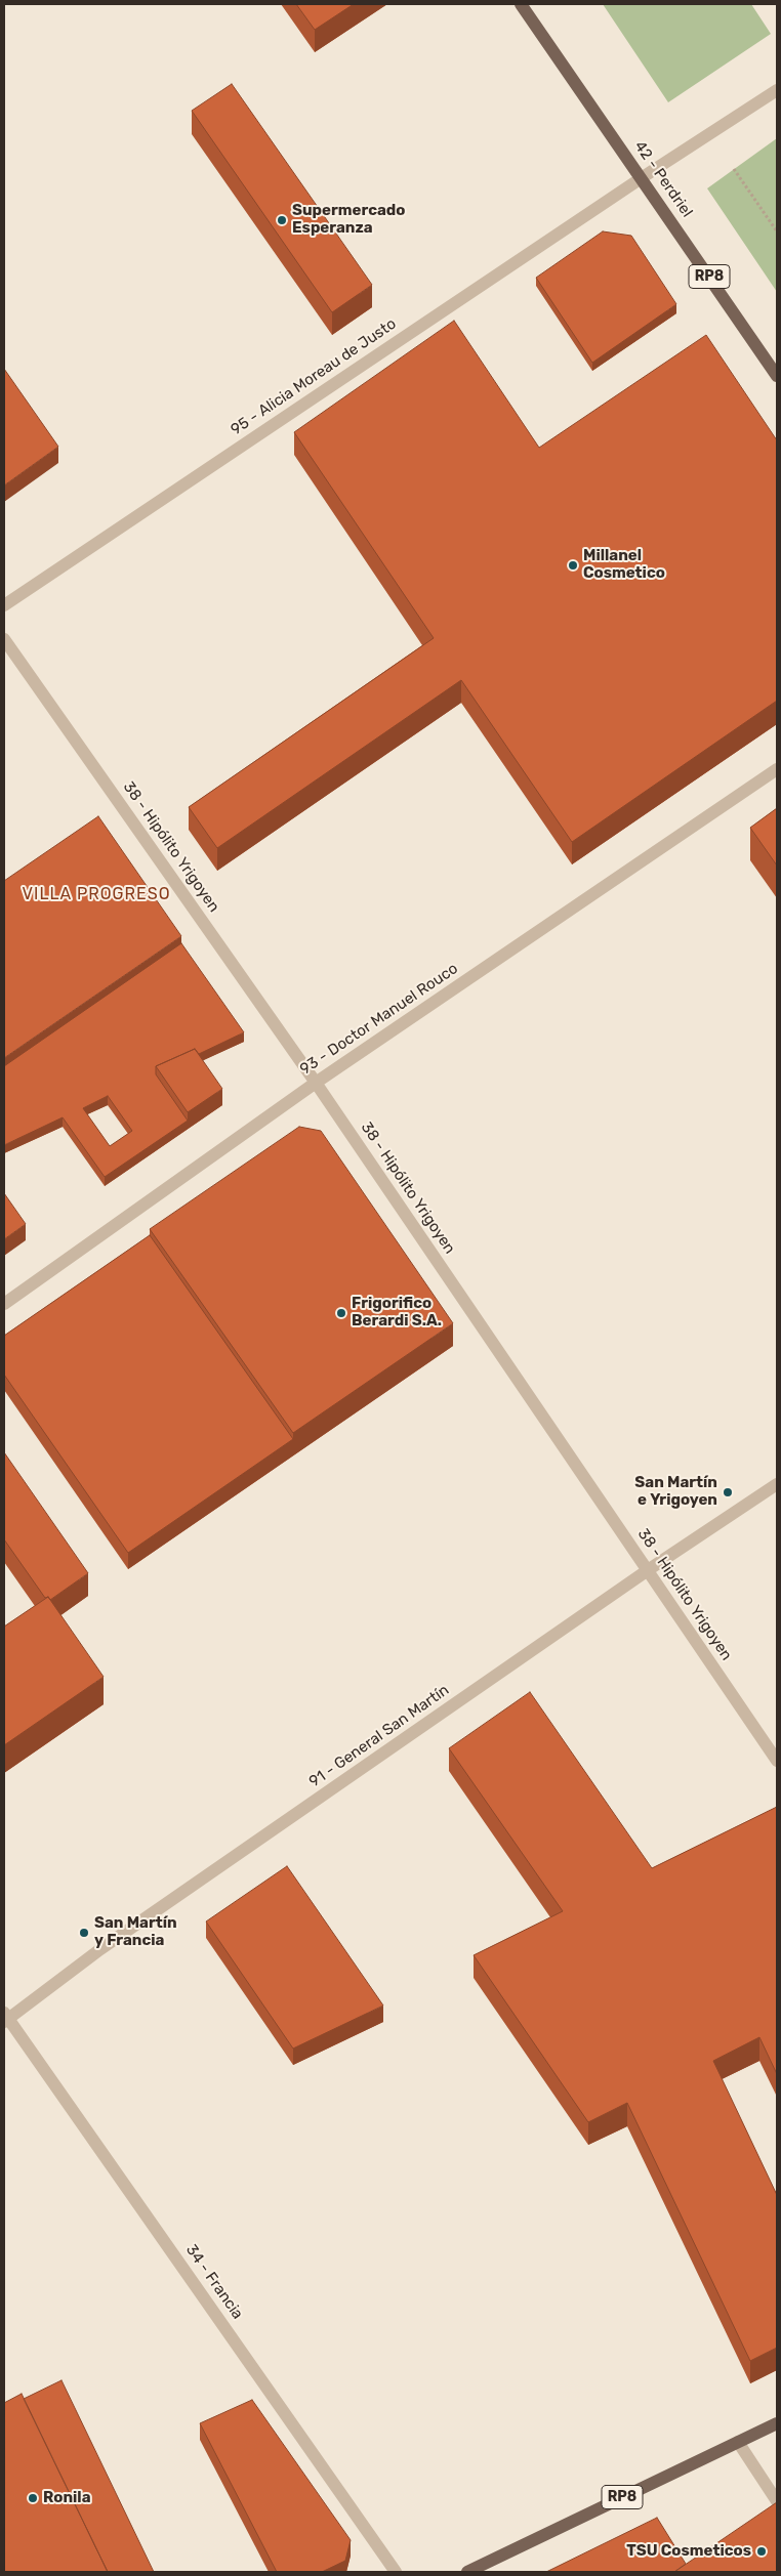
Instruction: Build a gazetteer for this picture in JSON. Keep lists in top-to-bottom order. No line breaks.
{"streets":{"main road":["42 - Perdriel","RP8"],"street":["95 - Alicia Moreau de Justo","38 - Hipólito Yrigoyen","93 - Doctor Manuel Rouco","91 - General San Martín","34 - Francia"]},"crossings":[["42 - Perdriel","95 - Alicia Moreau de Justo"],["38 - Hipólito Yrigoyen","93 - Doctor Manuel Rouco"],["38 - Hipólito Yrigoyen","91 - General San Martín"],["91 - General San Martín","34 - Francia"]],"districts":["VILLA PROGRESO"],"places":["Supermercado Esperanza","Millanel Cosmetico","Frigorifico Berardi S.A.","San Martín e Yrigoyen","San Martín y Francia","Ronila","TSU Cosmeticos"]}
